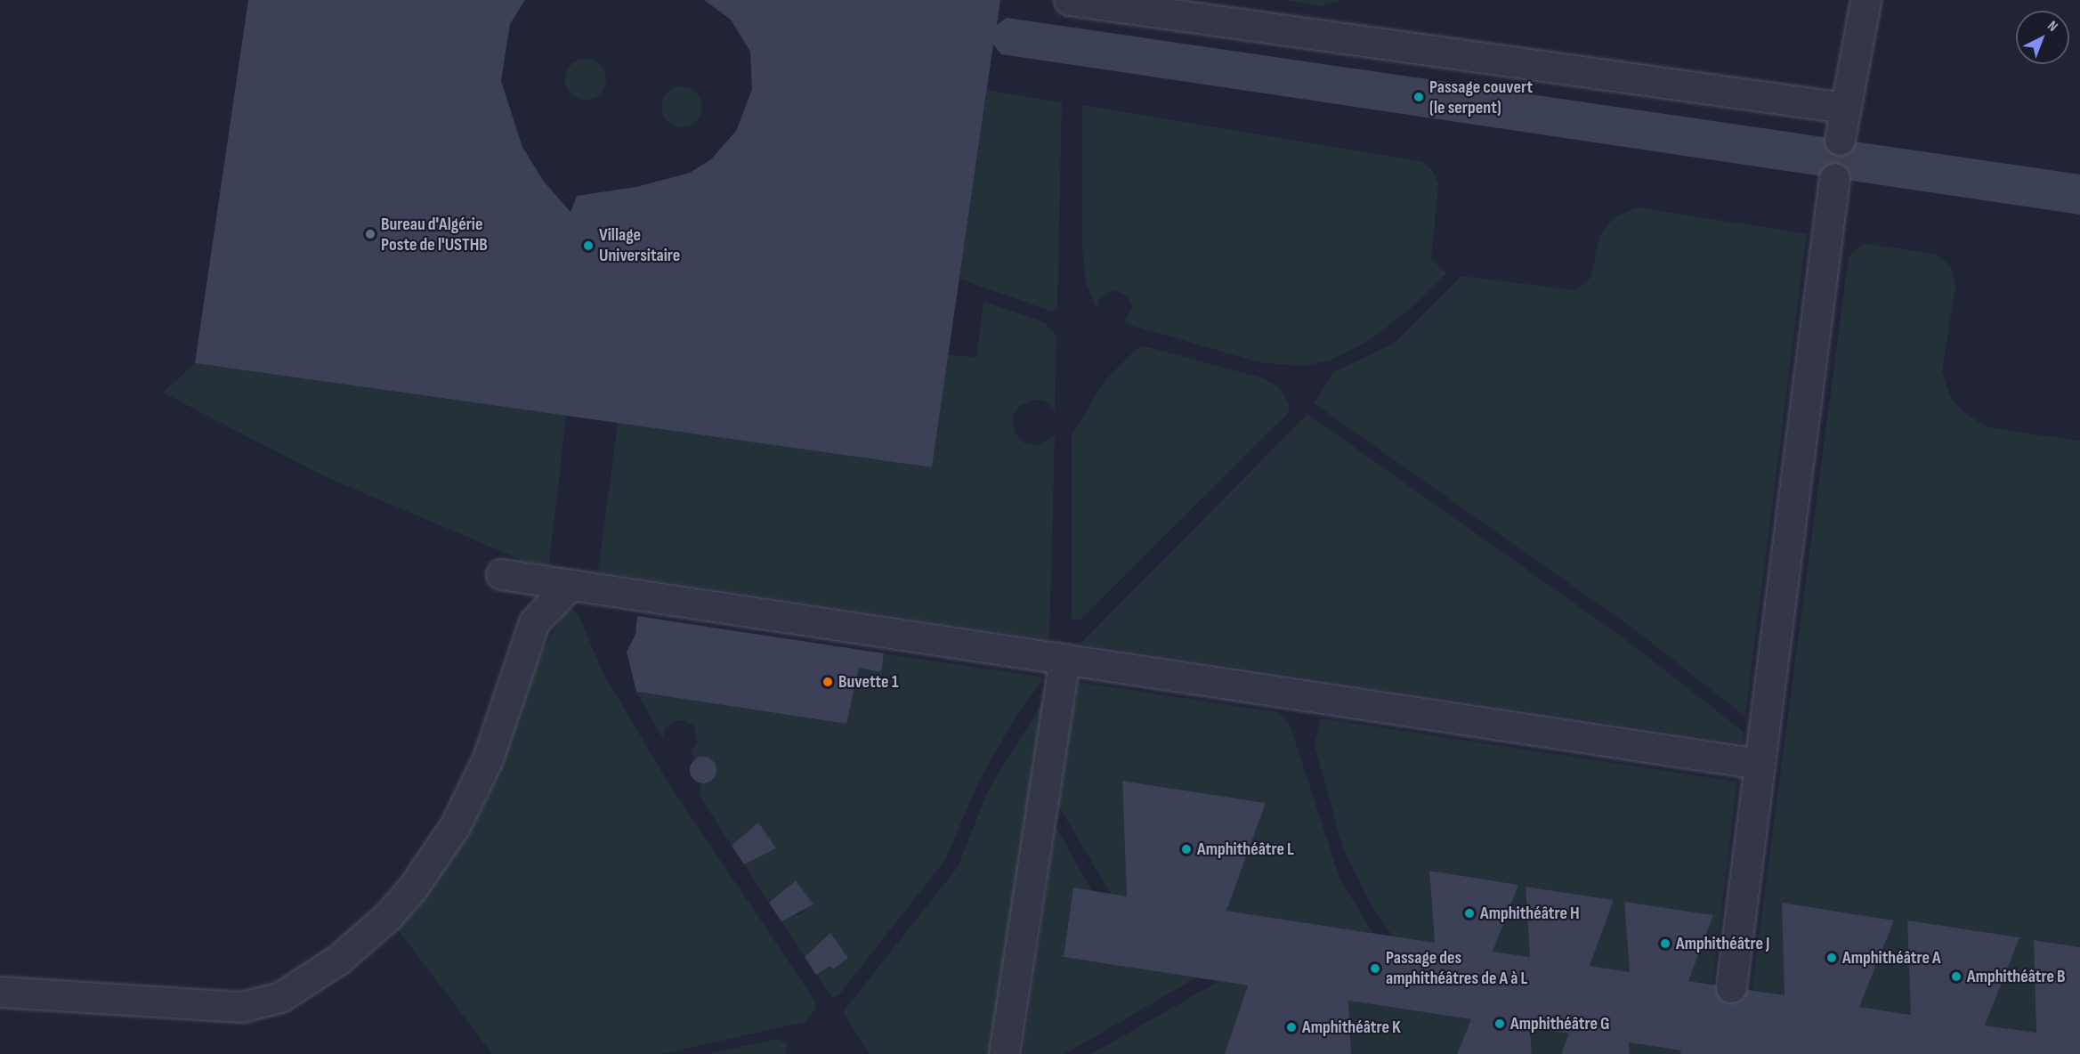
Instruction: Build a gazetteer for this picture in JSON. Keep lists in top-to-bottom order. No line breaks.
{"places":["Passage couvert (le serpent)","Bureau d'Algérie Poste de l'USTHB","Village Universitaire","Buvette 1","Amphithéâtre L","Amphithéâtre H","Amphithéâtre J","Amphithéâtre A","Passage des amphithéâtres de A à L","Amphithéâtre B","Amphithéâtre G","Amphithéâtre K"],"north":"top right"}
